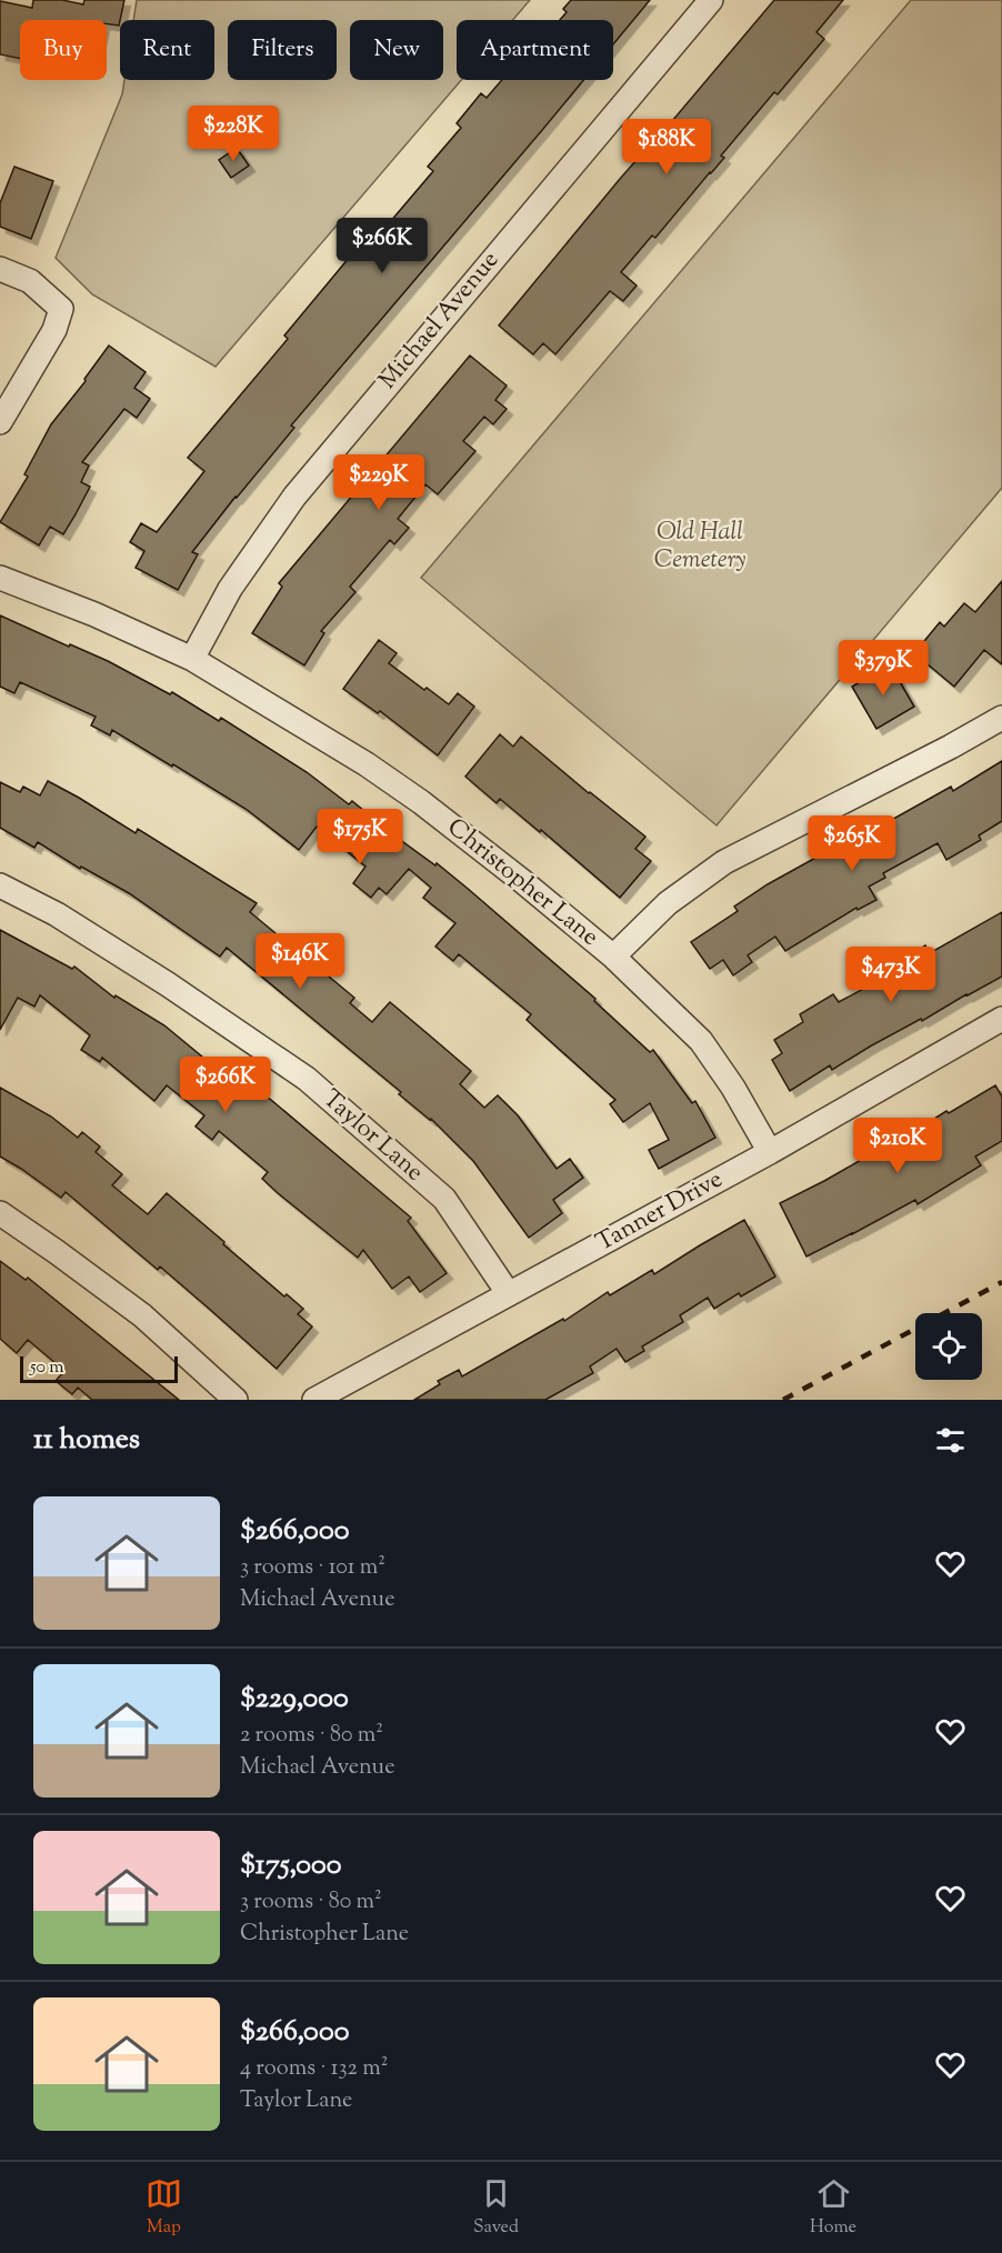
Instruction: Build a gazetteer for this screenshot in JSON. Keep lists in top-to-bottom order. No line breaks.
{"streets":{"street":["Michael Avenue","Christopher Lane","Taylor Lane","Tanner Drive"]},"crossings":[["Michael Avenue","Christopher Lane"],["Christopher Lane","Tanner Drive"],["Taylor Lane","Tanner Drive"]],"parks":["Old Hall Cemetery"],"scale_bar":"50 m","page":{"chip":["Buy","Rent","Filters","New","Apartment"],"price":["$228K","$188K","$266K","$229K","$379K","$175K","$265K","$146K","$473K","$266K","$210K"],"scale":"50 m","heading":"11 homes","list":[{"name":"$266,000","note":"3 rooms · 101 m² · Michael Avenue"},{"name":"$229,000","note":"2 rooms · 80 m² · Michael Avenue"},{"name":"$175,000","note":"3 rooms · 80 m² · Christopher Lane"},{"name":"$266,000","note":"4 rooms · 132 m² · Taylor Lane"}],"tabs":["Map","Saved","Home"]}}
